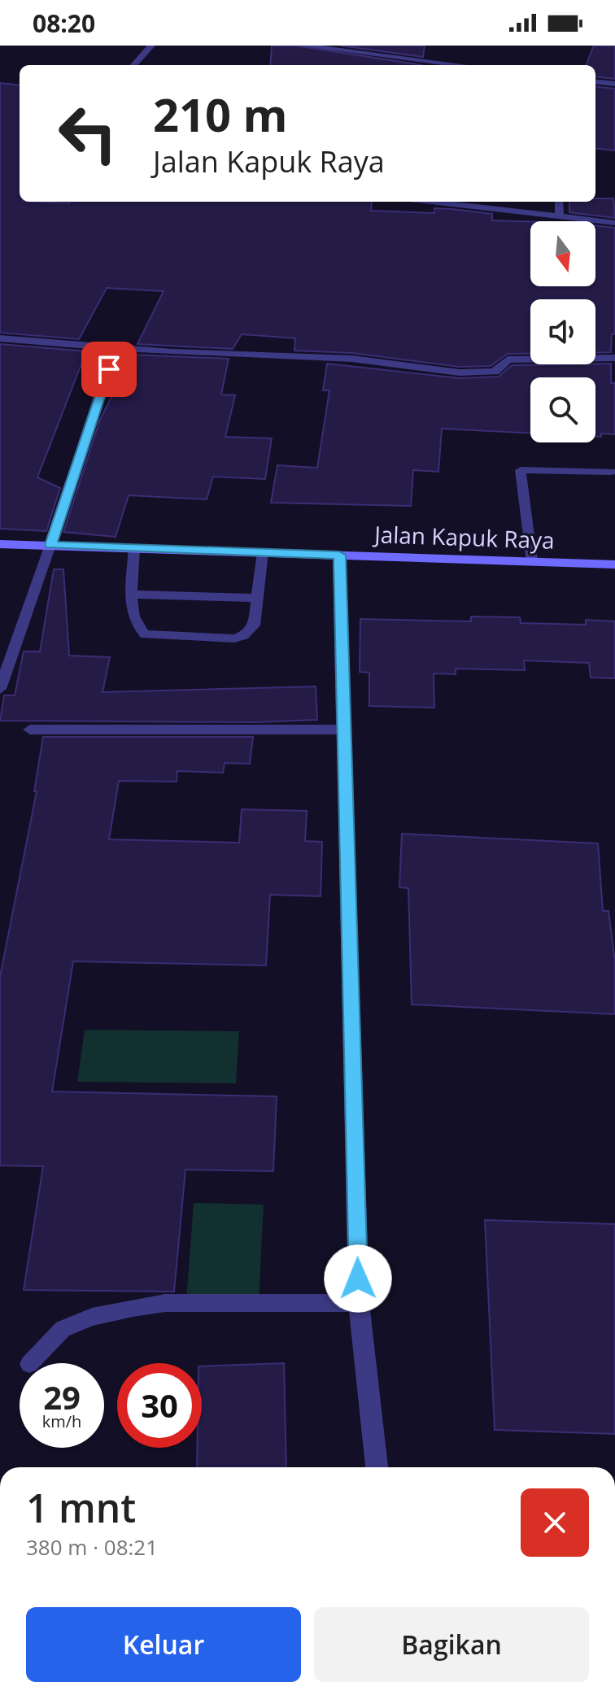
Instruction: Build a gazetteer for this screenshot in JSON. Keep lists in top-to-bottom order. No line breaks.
{"streets":{"main road":["Jalan Kapuk Raya"]},"north":"bottom","page":{"status":"08:20","turn":["210 m","Jalan Kapuk Raya"],"speed":"29 km/h","limit":"30","heading":["1 mnt","380 m · 08:21"],"buttons":["Keluar","Bagikan"]}}
